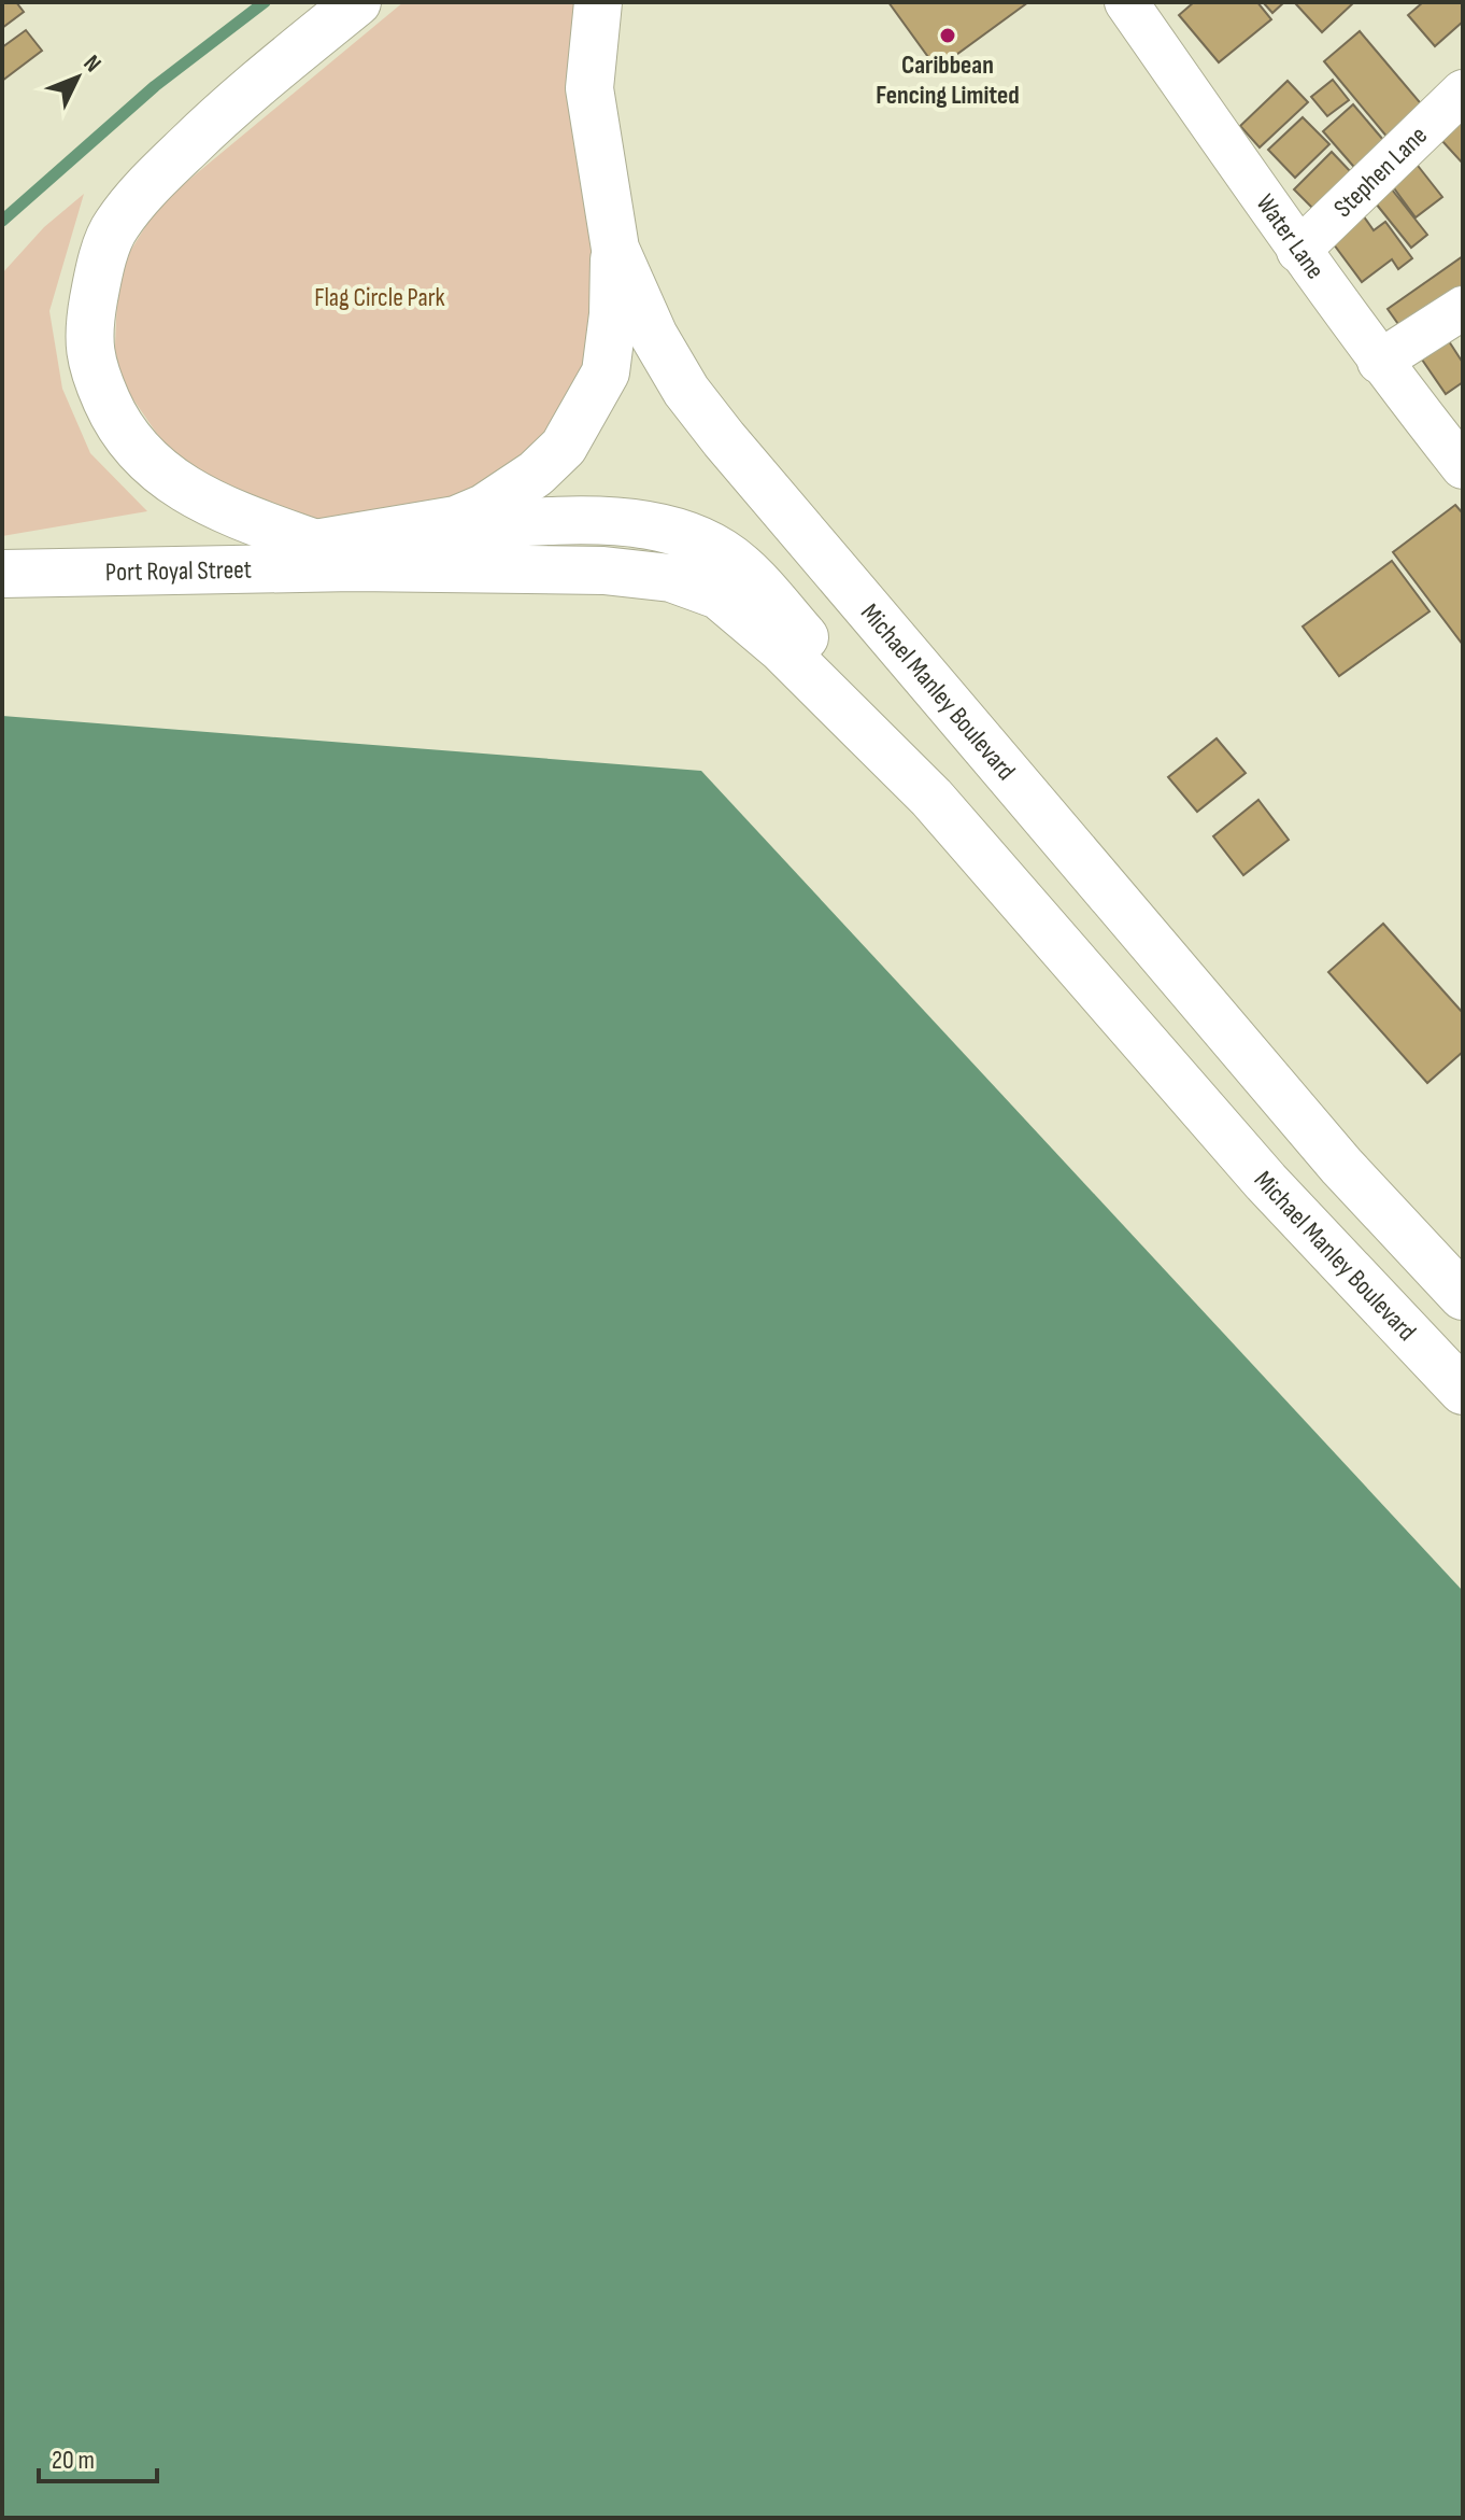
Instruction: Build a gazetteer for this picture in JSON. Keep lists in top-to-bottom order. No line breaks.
{"streets":{"highway":["Port Royal Street","Michael Manley Boulevard"],"street":["Stephen Lane","Water Lane"]},"crossings":[["Stephen Lane","Water Lane"],["Port Royal Street","Michael Manley Boulevard"]],"parks":["Flag Circle Park"],"places":["Caribbean Fencing Limited"],"scale_bar":"20 m","north":"top right"}
